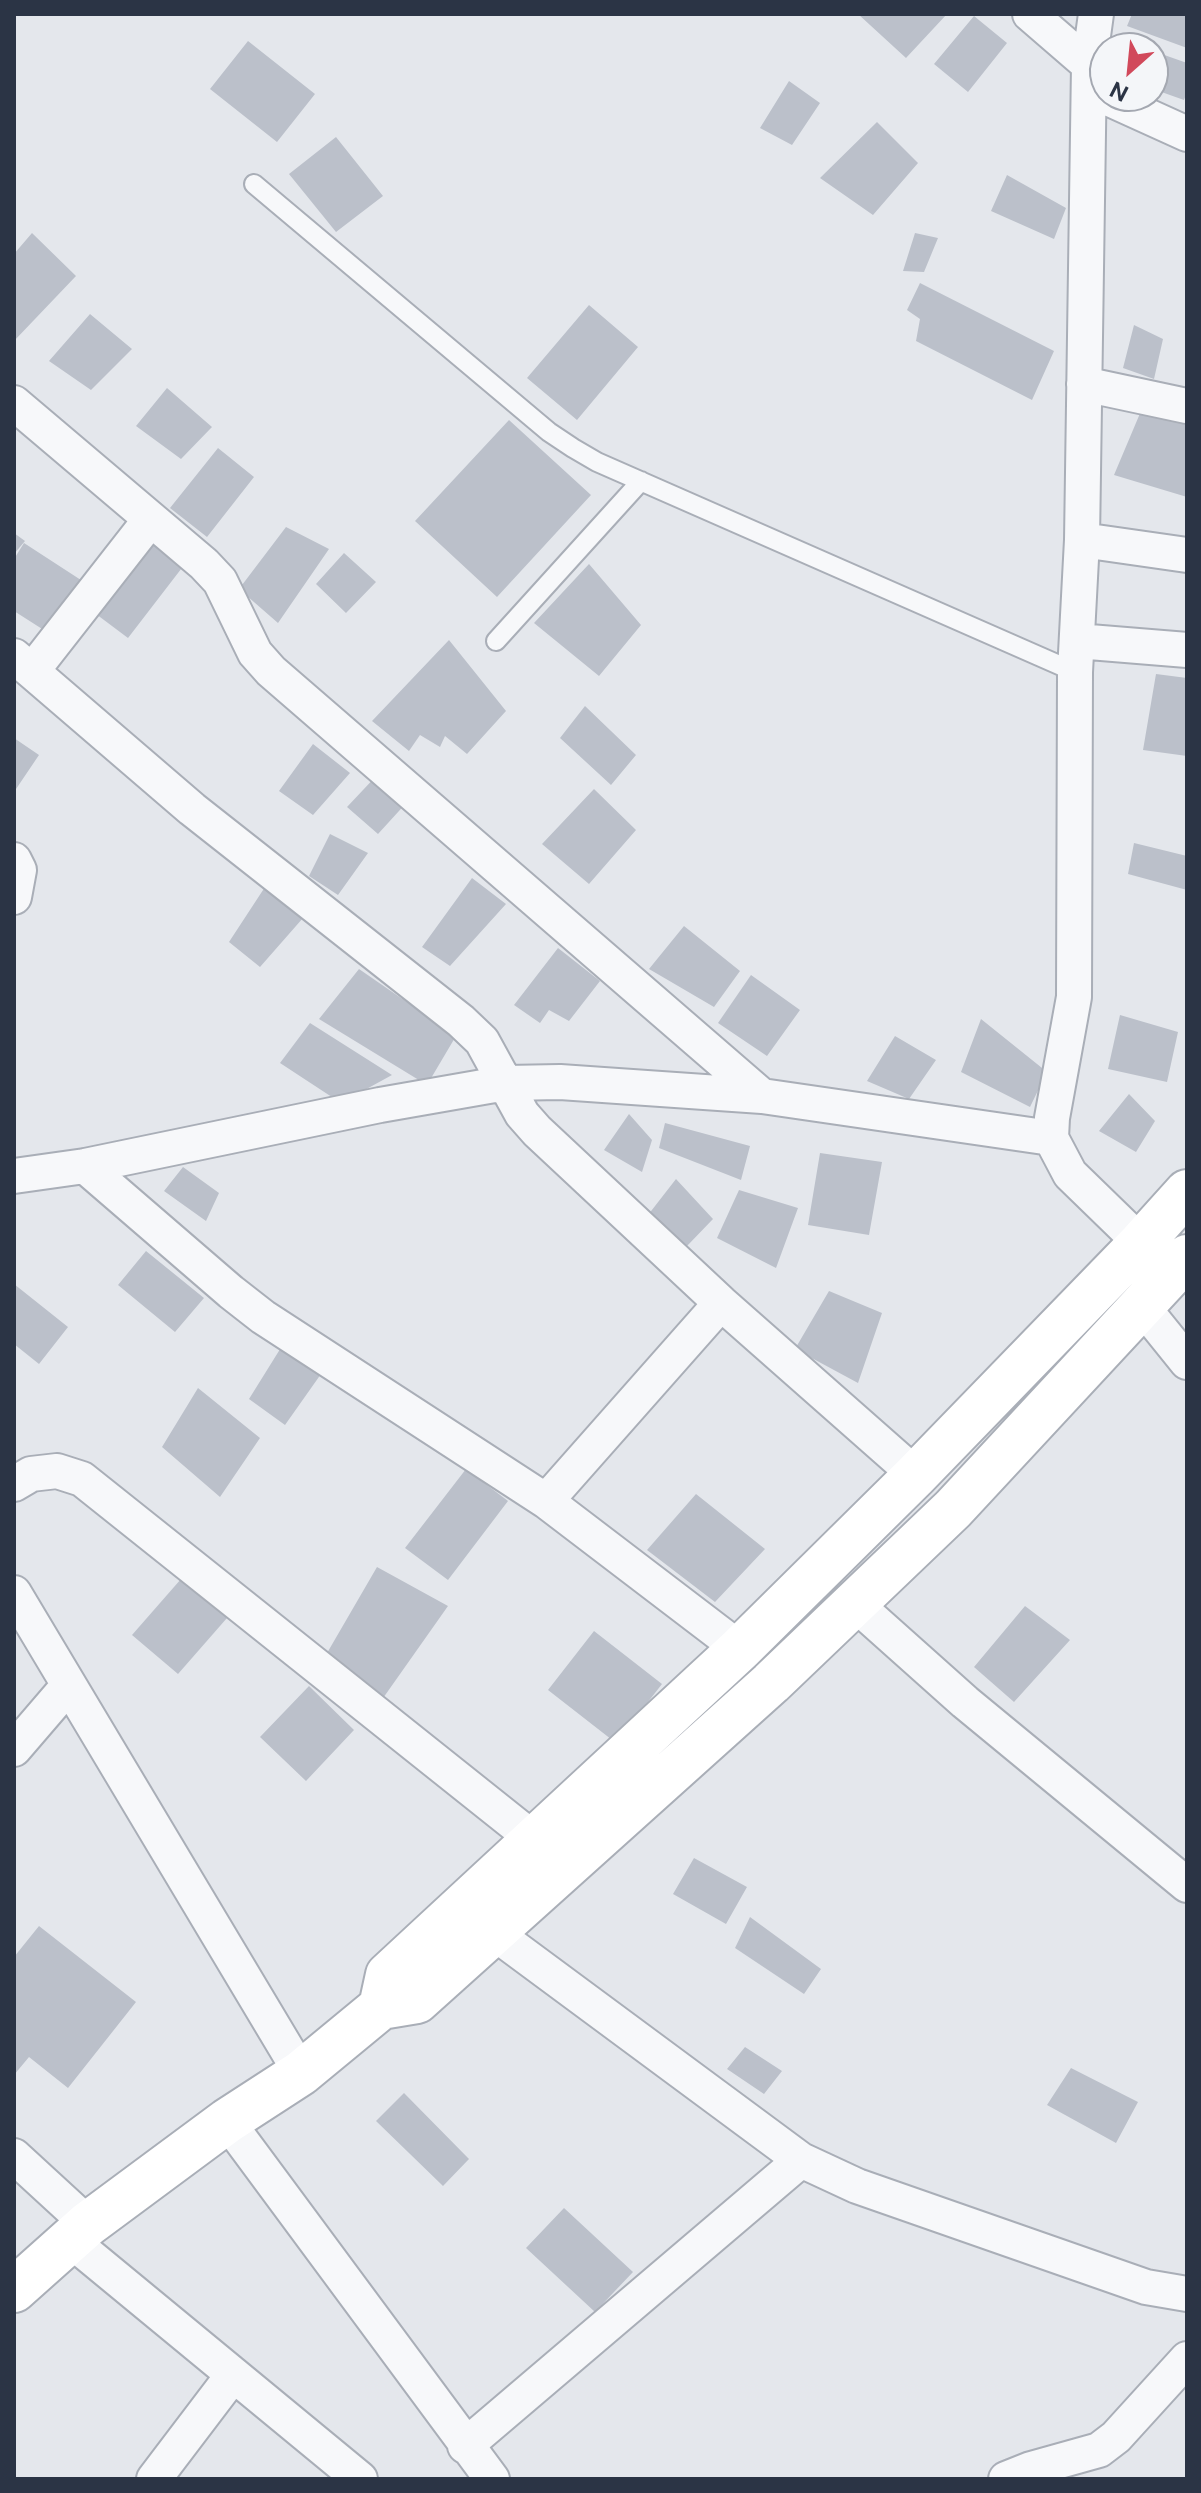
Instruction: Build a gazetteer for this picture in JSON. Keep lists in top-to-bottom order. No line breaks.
{"north":"bottom left"}
